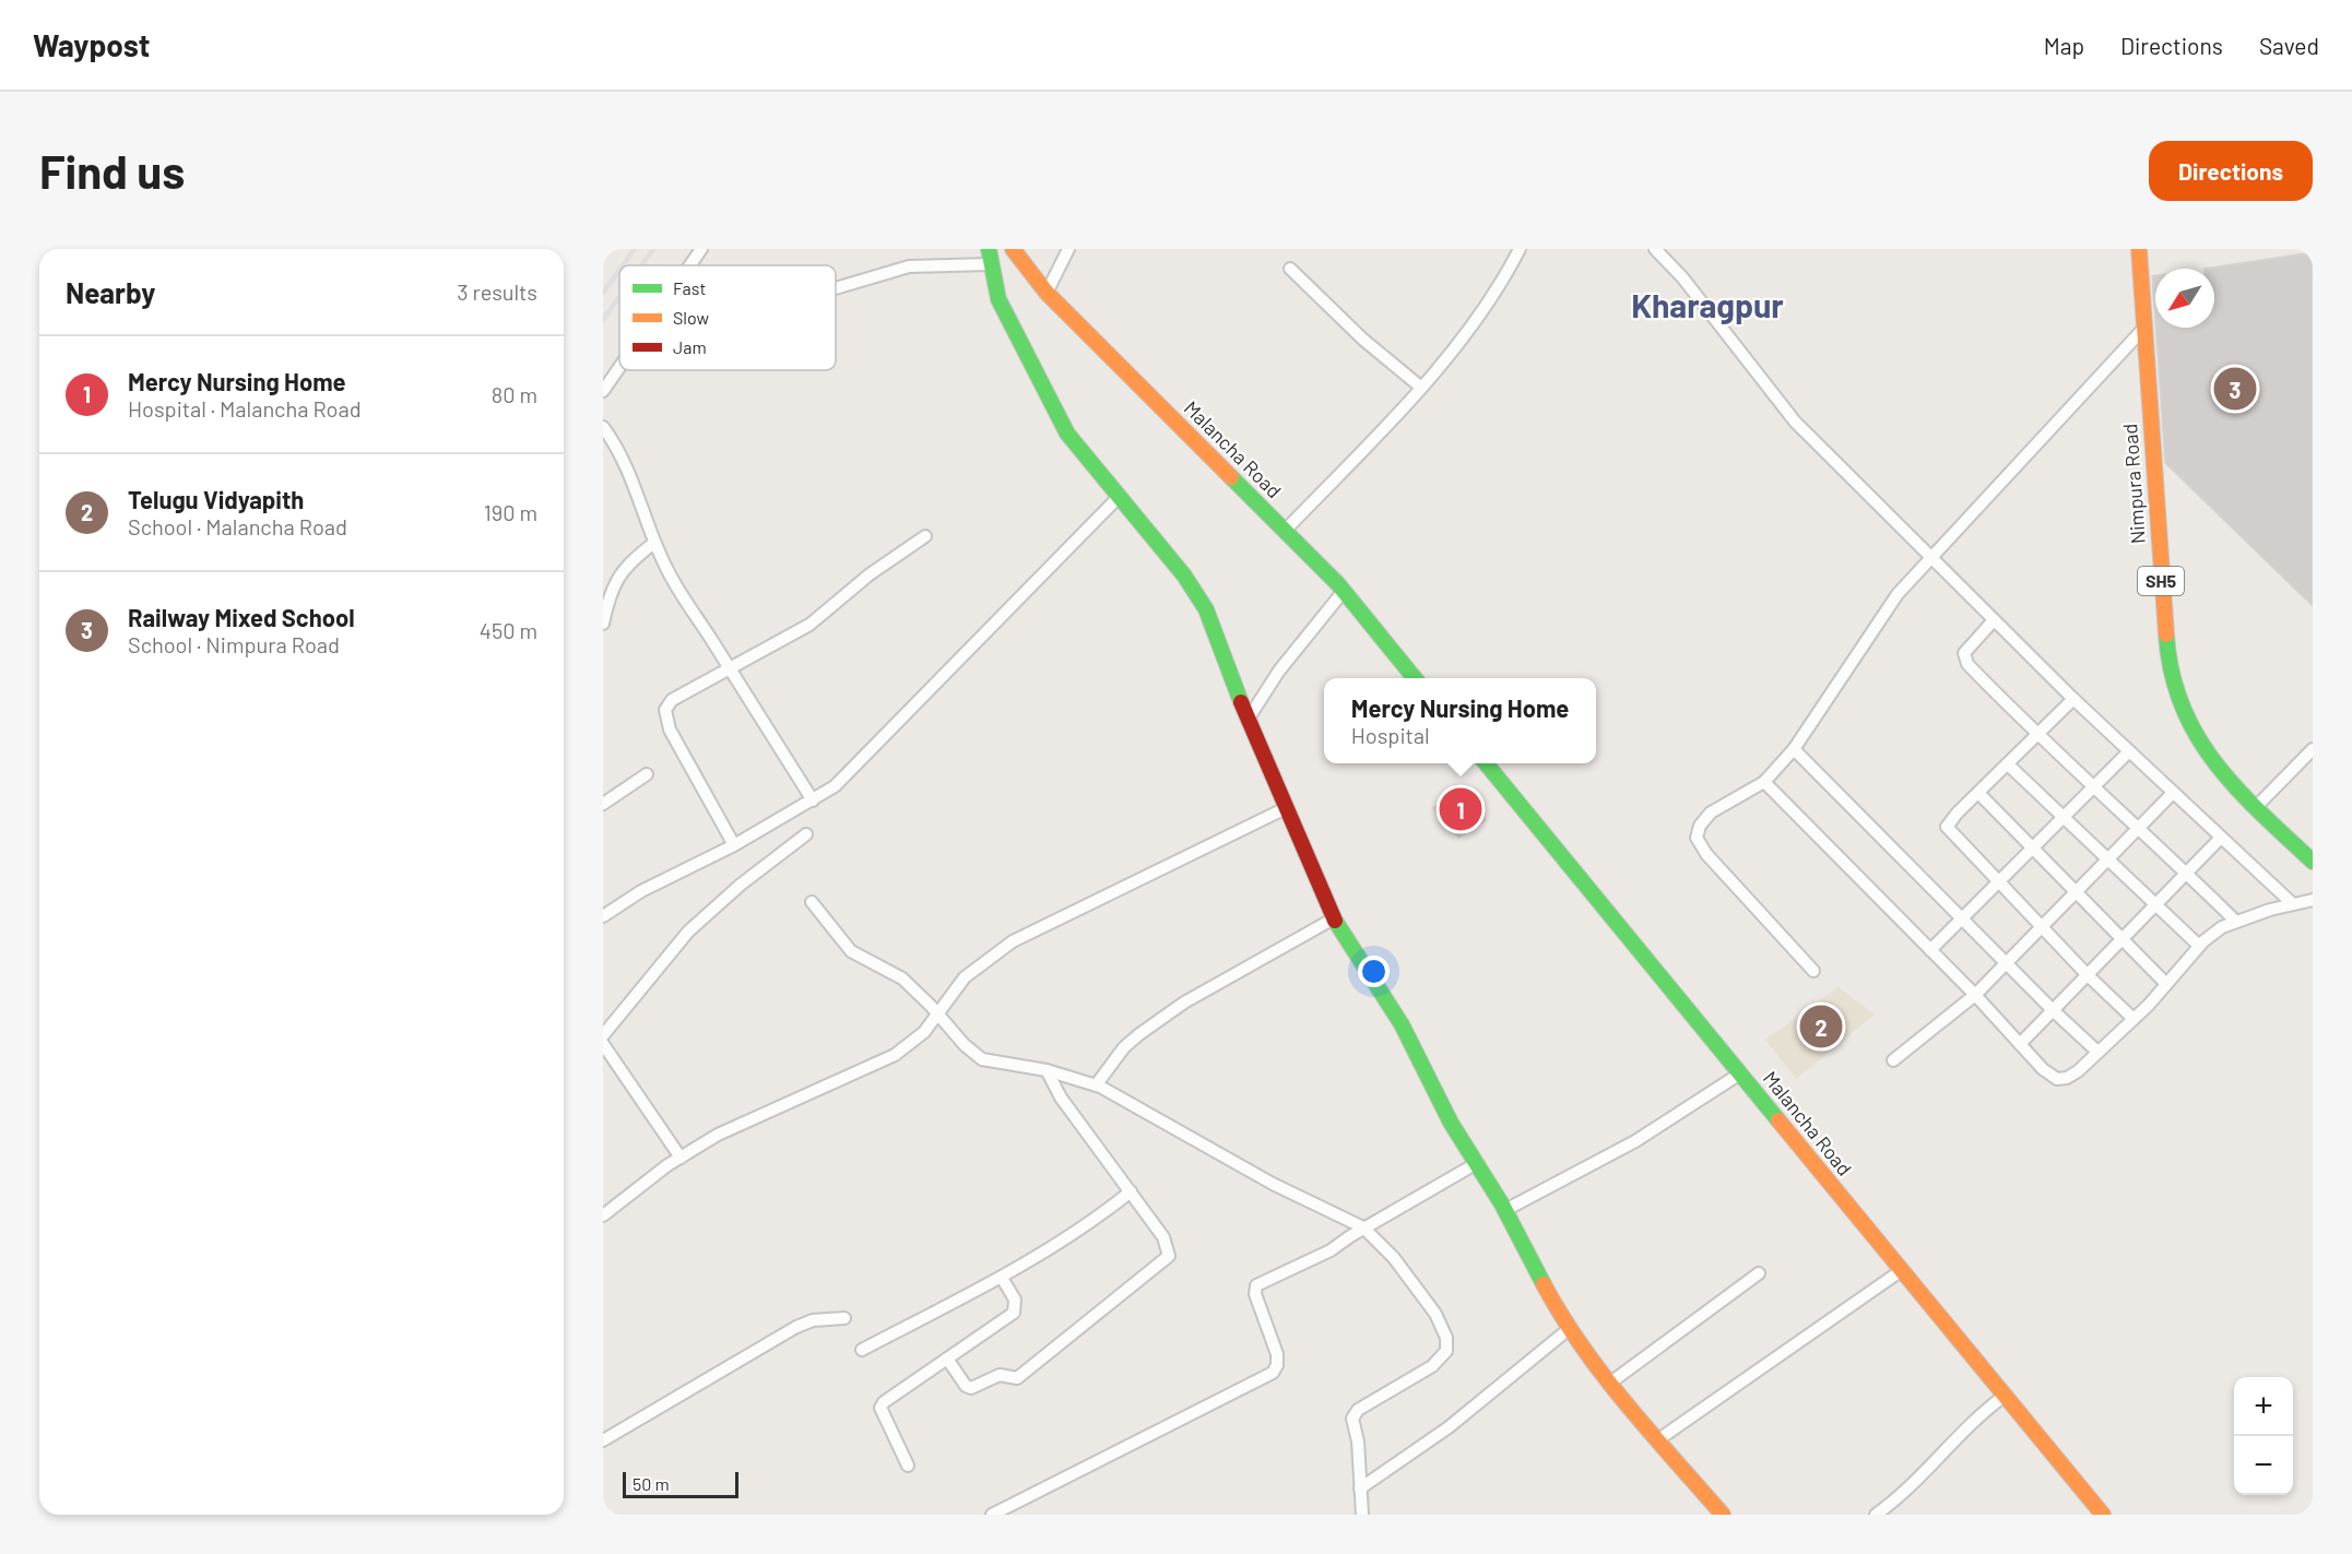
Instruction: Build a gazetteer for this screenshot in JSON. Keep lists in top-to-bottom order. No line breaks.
{"streets":{"street":["Malancha Road","Nimpura Road","SH5"]},"districts":["Kharagpur"],"legend":["Fast","Slow","Jam"],"scale_bar":"50 m","north":"bottom left","page":{"header":"Waypost","nav":["Map","Directions","Saved"],"buttons":"Directions","title":"Find us","heading":["Nearby","3 results"],"list":[{"mark":"1","name":"Mercy Nursing Home","note":"Hospital · Malancha Road","value":"80 m"},{"mark":"2","name":"Telugu Vidyapith","note":"School · Malancha Road","value":"190 m"},{"mark":"3","name":"Railway Mixed School","note":"School · Nimpura Road","value":"450 m"}],"pins":["3","1","2"],"popup":["Mercy Nursing Home","Hospital"],"map_buttons":["+","−"],"scale":"50 m"}}
